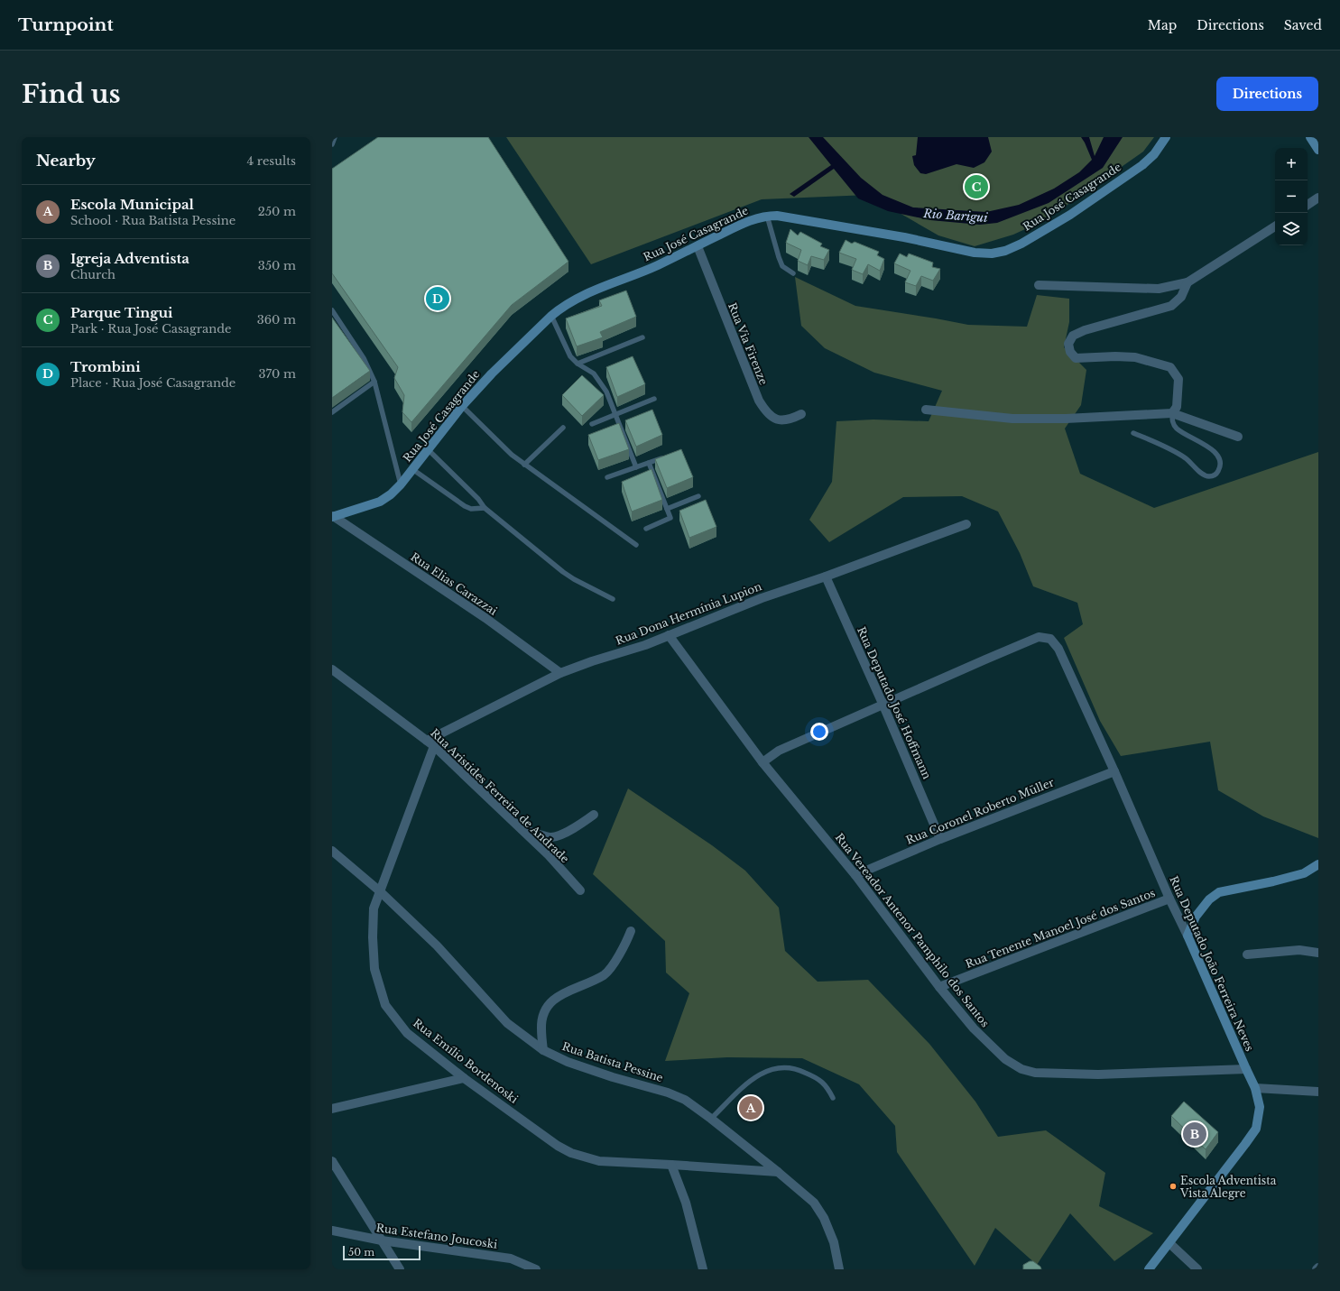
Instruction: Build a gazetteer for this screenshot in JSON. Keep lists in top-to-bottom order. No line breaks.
{"streets":{"street":["Rua José Casagrande","Rua Via Firenze","Rua Elias Carazzai","Rua Dona Hermínia Lupion","Rua Deputado José Hoffmann","Rua Aristides Ferreira de Andrade","Rua Coronel Roberto Müller","Rua Tenente Manoel José dos Santos","Rua Vereador Antenor Pamphilo dos Santos","Rua Deputado João Ferreira Neves","Rua Emílio Bordenoski","Rua Batista Pessine","Rua Estefano Joucoski"]},"crossings":[["Rua José Casagrande","Rua Via Firenze"],["Rua José Casagrande","Rua Elias Carazzai"],["Rua Elias Carazzai","Rua Dona Hermínia Lupion"],["Rua Dona Hermínia Lupion","Rua Deputado José Hoffmann"],["Rua Dona Hermínia Lupion","Rua Aristides Ferreira de Andrade"],["Rua Dona Hermínia Lupion","Rua Vereador Antenor Pamphilo dos Santos"],["Rua Deputado José Hoffmann","Rua Coronel Roberto Müller"],["Rua Deputado José Hoffmann","Rua Deputado João Ferreira Neves"],["Rua Aristides Ferreira de Andrade","Rua Emílio Bordenoski"],["Rua Coronel Roberto Müller","Rua Vereador Antenor Pamphilo dos Santos"],["Rua Coronel Roberto Müller","Rua Deputado João Ferreira Neves"],["Rua Tenente Manoel José dos Santos","Rua Vereador Antenor Pamphilo dos Santos"],["Rua Tenente Manoel José dos Santos","Rua Deputado João Ferreira Neves"],["Rua Vereador Antenor Pamphilo dos Santos","Rua Deputado João Ferreira Neves"],["Rua Emílio Bordenoski","Rua Batista Pessine"]],"water":["Rio Barigui"],"places":["Escola Adventista Vista Alegre"],"scale_bar":"50 m","page":{"header":"Turnpoint","nav":["Map","Directions","Saved"],"buttons":"Directions","title":"Find us","heading":["Nearby","4 results"],"map_buttons":["+","−"],"pins":["C","D","A","B"],"list":[{"mark":"A","name":"Escola Municipal","note":"School · Rua Batista Pessine","value":"250 m"},{"mark":"B","name":"Igreja Adventista","note":"Church","value":"350 m"},{"mark":"C","name":"Parque Tingui","note":"Park · Rua José Casagrande","value":"360 m"},{"mark":"D","name":"Trombini","note":"Place · Rua José Casagrande","value":"370 m"}],"scale":"50 m"}}
